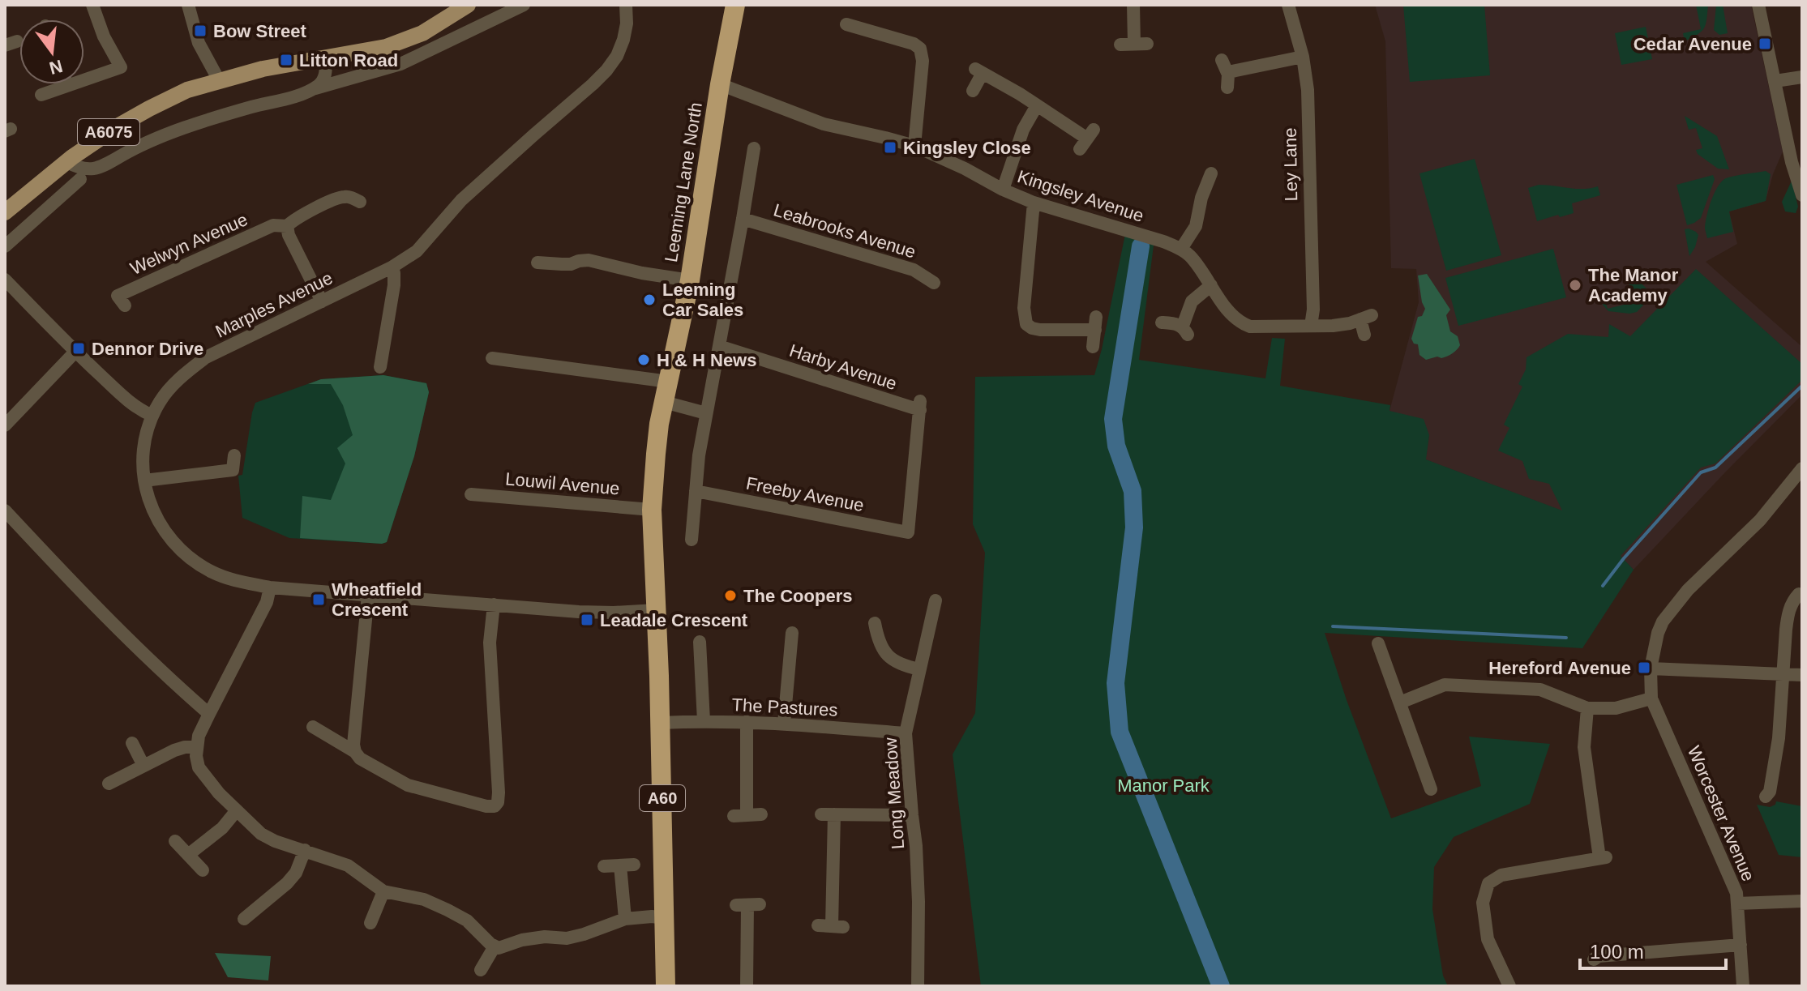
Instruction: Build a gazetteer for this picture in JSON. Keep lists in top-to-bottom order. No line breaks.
{"streets":{"highway":["Leeming Lane North","A60"],"main road":["A6075"],"street":["Ley Lane","Kingsley Avenue","Leabrooks Avenue","Welwyn Avenue","Marples Avenue","Harby Avenue","Louwil Avenue","Freeby Avenue","The Pastures","Long Meadow","Worcester Avenue"]},"crossings":[["Ley Lane","Kingsley Avenue"],["Leeming Lane North","Kingsley Avenue"],["Leeming Lane North","Marples Avenue"],["Leeming Lane North","Louwil Avenue"],["Leeming Lane North","The Pastures"],["Harby Avenue","Freeby Avenue"],["The Pastures","Long Meadow"]],"parks":["Manor Park"],"places":{"transit":["Bow Street","Cedar Avenue","Litton Road","Kingsley Close","Dennor Drive","Wheatfield Crescent","Leadale Crescent","Hereford Avenue"],"other":["The Manor Academy","Leeming Car Sales","H & H News","The Coopers"]},"scale_bar":"100 m","north":"bottom"}
